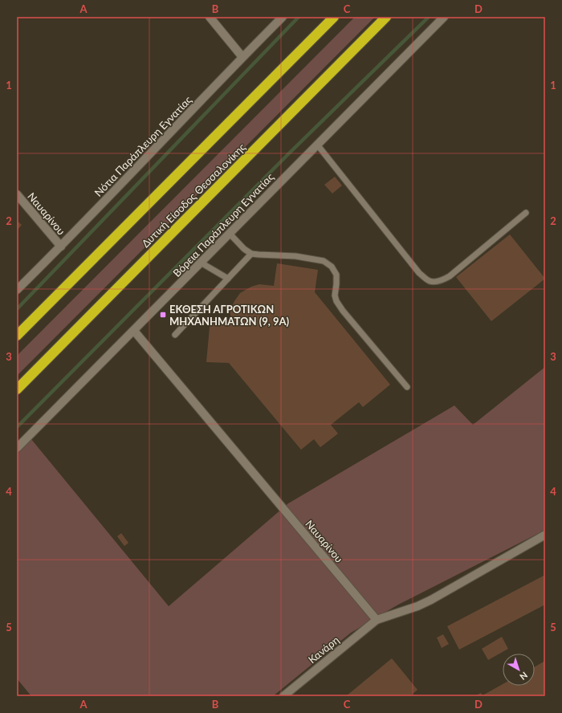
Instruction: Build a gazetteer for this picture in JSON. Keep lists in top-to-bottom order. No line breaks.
{"streets":{"highway":["Δυτική Είσοδος Θεσσαλονίκης"],"street":["Νότια Παράπλευρη Εγνατίας","Ναυαρίνου","Βόρεια Παράπλευρη Εγνατίας","Κανάρη"]},"crossings":[["Νότια Παράπλευρη Εγνατίας","Ναυαρίνου"],["Ναυαρίνου","Βόρεια Παράπλευρη Εγνατίας"],["Ναυαρίνου","Κανάρη"]],"places":{"transit":["ΕΚΘΕΣΗ ΑΓΡΟΤΙΚΩΝ ΜΗΧΑΝΗΜΑΤΩΝ (9, 9Α)"]},"north":"bottom right","grid":{"columns":["A","B","C","D"],"rows":["1","2","3","4","5"]}}
